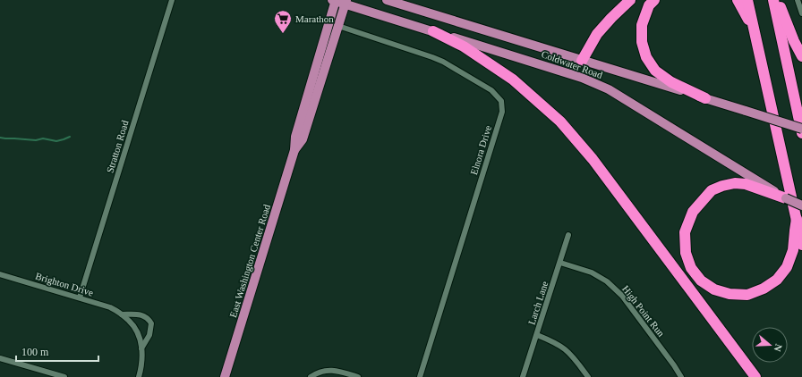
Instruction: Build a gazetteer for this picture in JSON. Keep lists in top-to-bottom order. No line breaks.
{"streets":{"main road":["Coldwater Road","East Washington Center Road"],"street":["Stratton Road","Elnora Drive","Brighton Drive","Larch Lane","High Point Run"]},"crossings":[["Coldwater Road","East Washington Center Road"],["Stratton Road","Brighton Drive"],["Elnora Drive","East Washington Center Road"],["Larch Lane","High Point Run"]],"places":{"supermarket":["Marathon"]},"scale_bar":"100 m","north":"right"}
